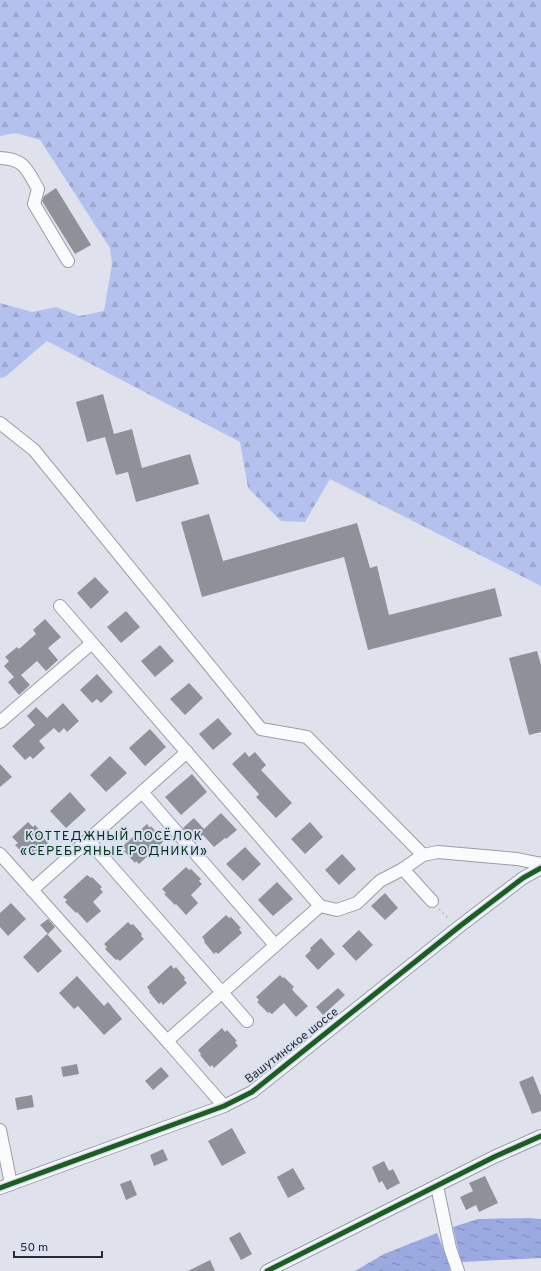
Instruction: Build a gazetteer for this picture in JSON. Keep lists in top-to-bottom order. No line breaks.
{"streets":{"street":["Вашутинское шоссе"]},"districts":["КОТТЕДЖНЫЙ ПОСЁЛОК «СЕРЕБРЯНЫЕ РОДНИКИ»"],"scale_bar":"50 m"}
